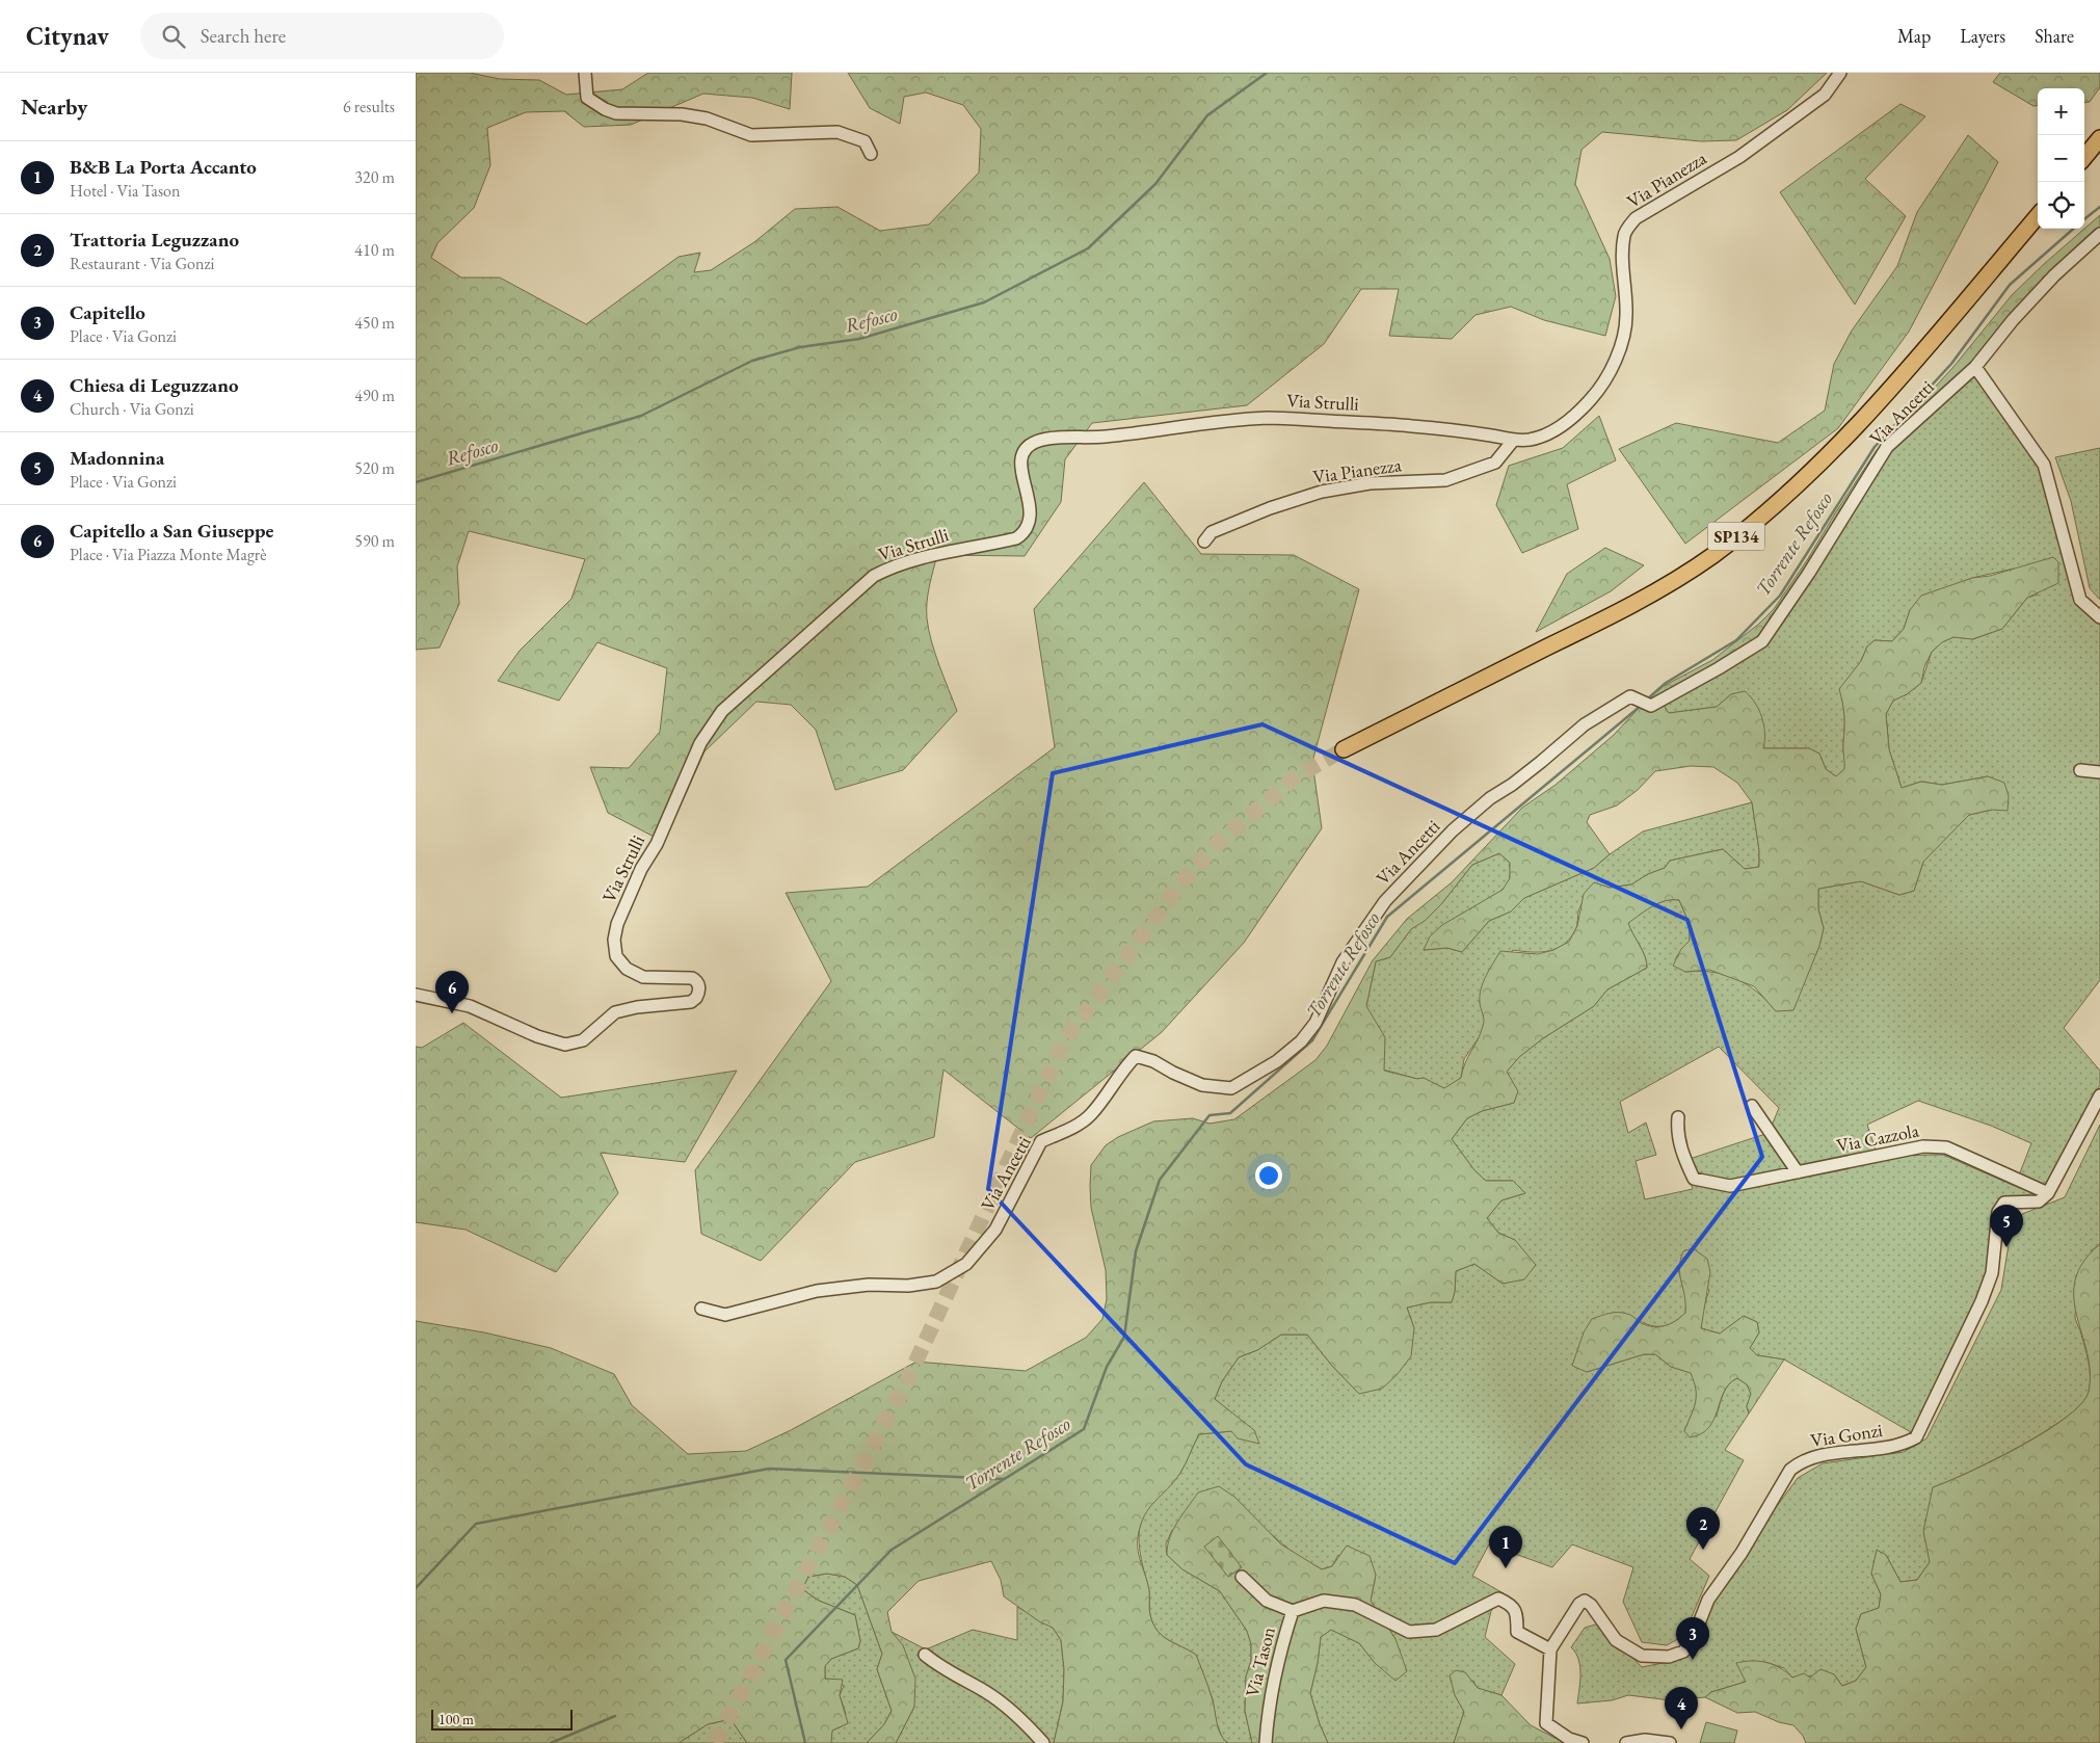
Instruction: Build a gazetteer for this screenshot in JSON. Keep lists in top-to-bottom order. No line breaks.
{"streets":{"highway":["SP134"],"street":["Via Pianezza","Via Strulli","Via Ancetti","Via Cazzola","Via Gonzi","Via Tason"]},"crossings":[["Via Pianezza","Via Strulli"],["Via Cazzola","Via Gonzi"],["Via Gonzi","Via Tason"]],"water":["Refosco","Torrente Refosco"],"scale_bar":"100 m","page":{"header":"Citynav","search":"Search here","nav":["Map","Layers","Share"],"heading":["Nearby","6 results"],"map_buttons":["+","−"],"list":[{"mark":"1","name":"B&B La Porta Accanto","note":"Hotel · Via Tason","value":"320 m"},{"mark":"2","name":"Trattoria Leguzzano","note":"Restaurant · Via Gonzi","value":"410 m"},{"mark":"3","name":"Capitello","note":"Place · Via Gonzi","value":"450 m"},{"mark":"4","name":"Chiesa di Leguzzano","note":"Church · Via Gonzi","value":"490 m"},{"mark":"5","name":"Madonnina","note":"Place · Via Gonzi","value":"520 m"},{"mark":"6","name":"Capitello a San Giuseppe","note":"Place · Via Piazza Monte Magrè","value":"590 m"}],"pins":["6","5","2","1","3","4"],"scale":"100 m"}}
